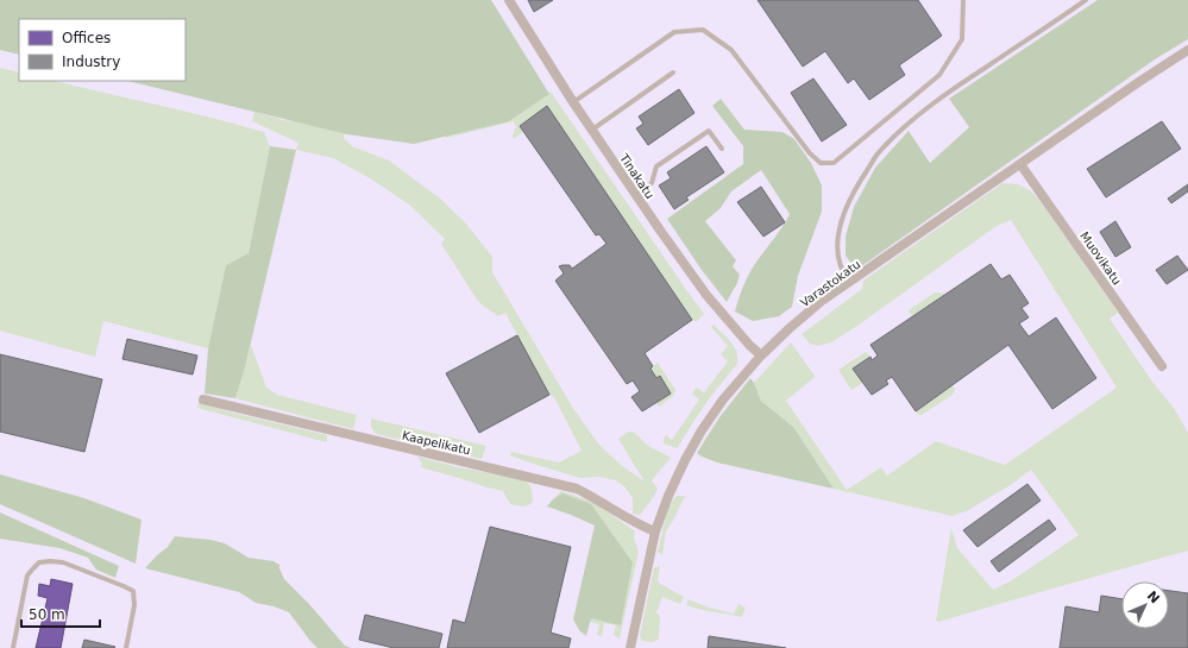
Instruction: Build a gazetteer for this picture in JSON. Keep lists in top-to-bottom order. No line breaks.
{"streets":{"street":["Tinakatu","Muovikatu","Varastokatu","Kaapelikatu"]},"crossings":[["Tinakatu","Varastokatu"],["Muovikatu","Varastokatu"],["Varastokatu","Kaapelikatu"]],"legend":["Offices","Industry"],"scale_bar":"50 m","north":"top right"}
